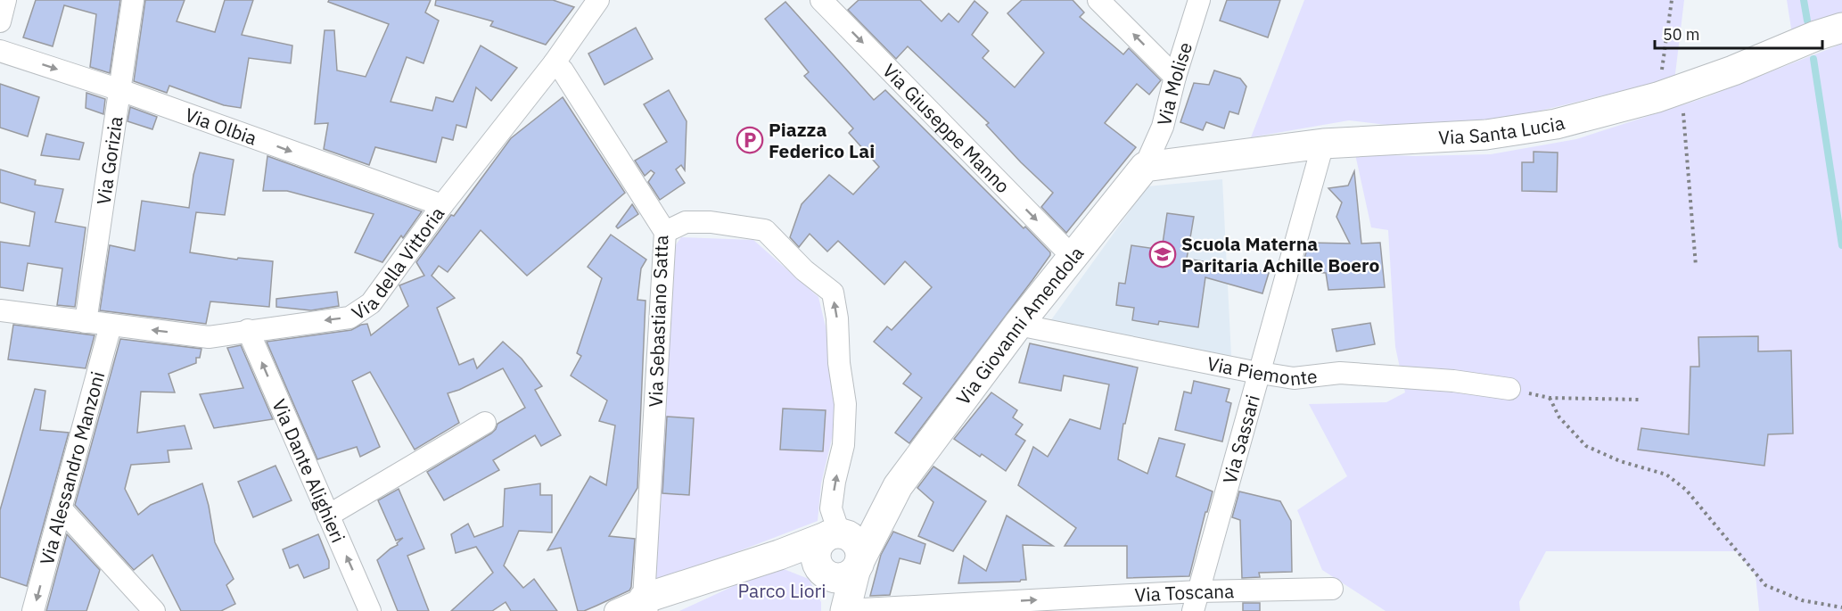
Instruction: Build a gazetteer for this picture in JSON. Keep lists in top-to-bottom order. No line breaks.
{"streets":{"street":["Via Molise","Via Olbia","Via Giuseppe Manno","Via Santa Lucia","Via Gorizia","Via della Vittoria","Via Sebastiano Satta","Via Giovanni Amendola","Via Piemonte","Via Sassari","Via Alessandro Manzoni","Via Dante Alighieri","Via Toscana"]},"crossings":[["Via Molise","Via Santa Lucia"],["Via Molise","Via Giovanni Amendola"],["Via Olbia","Via Gorizia"],["Via Olbia","Via della Vittoria"],["Via Giuseppe Manno","Via Giovanni Amendola"],["Via Santa Lucia","Via Giovanni Amendola"],["Via Santa Lucia","Via Sassari"],["Via Gorizia","Via della Vittoria"],["Via della Vittoria","Via Sebastiano Satta"],["Via della Vittoria","Via Alessandro Manzoni"],["Via della Vittoria","Via Dante Alighieri"],["Via Giovanni Amendola","Via Piemonte"],["Via Giovanni Amendola","Via Toscana"],["Via Piemonte","Via Sassari"],["Via Sassari","Via Toscana"]],"one_way":["Via Olbia","Via Giuseppe Manno","Via Alessandro Manzoni","Via Dante Alighieri","Via Toscana"],"parks":["Parco Liori"],"places":{"parking":["Piazza Federico Lai"],"school or university":["Scuola Materna Paritaria Achille Boero"]},"scale_bar":"50 m"}
